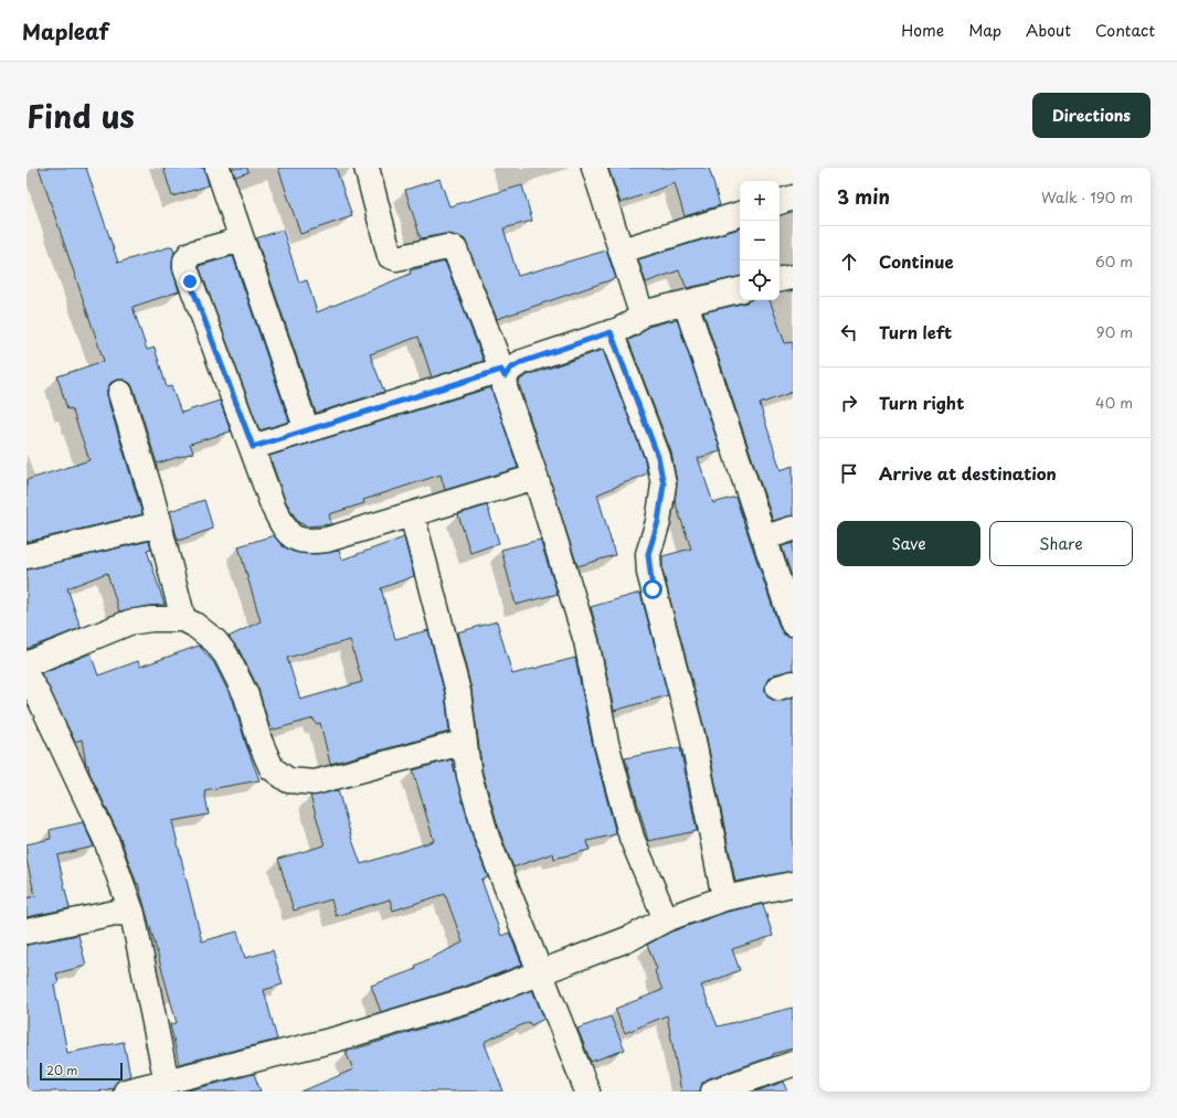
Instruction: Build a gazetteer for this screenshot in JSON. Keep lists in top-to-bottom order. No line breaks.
{"scale_bar":"20 m","page":{"header":"Mapleaf","nav":["Home","Map","About","Contact"],"title":"Find us","buttons":["Directions",["Save","Share"]],"heading":["3 min","Walk · 190 m"],"map_buttons":["+","−"],"list":[["Continue","60 m"],["Turn left","90 m"],["Turn right","40 m"],"Arrive at destination"],"scale":"20 m"}}
